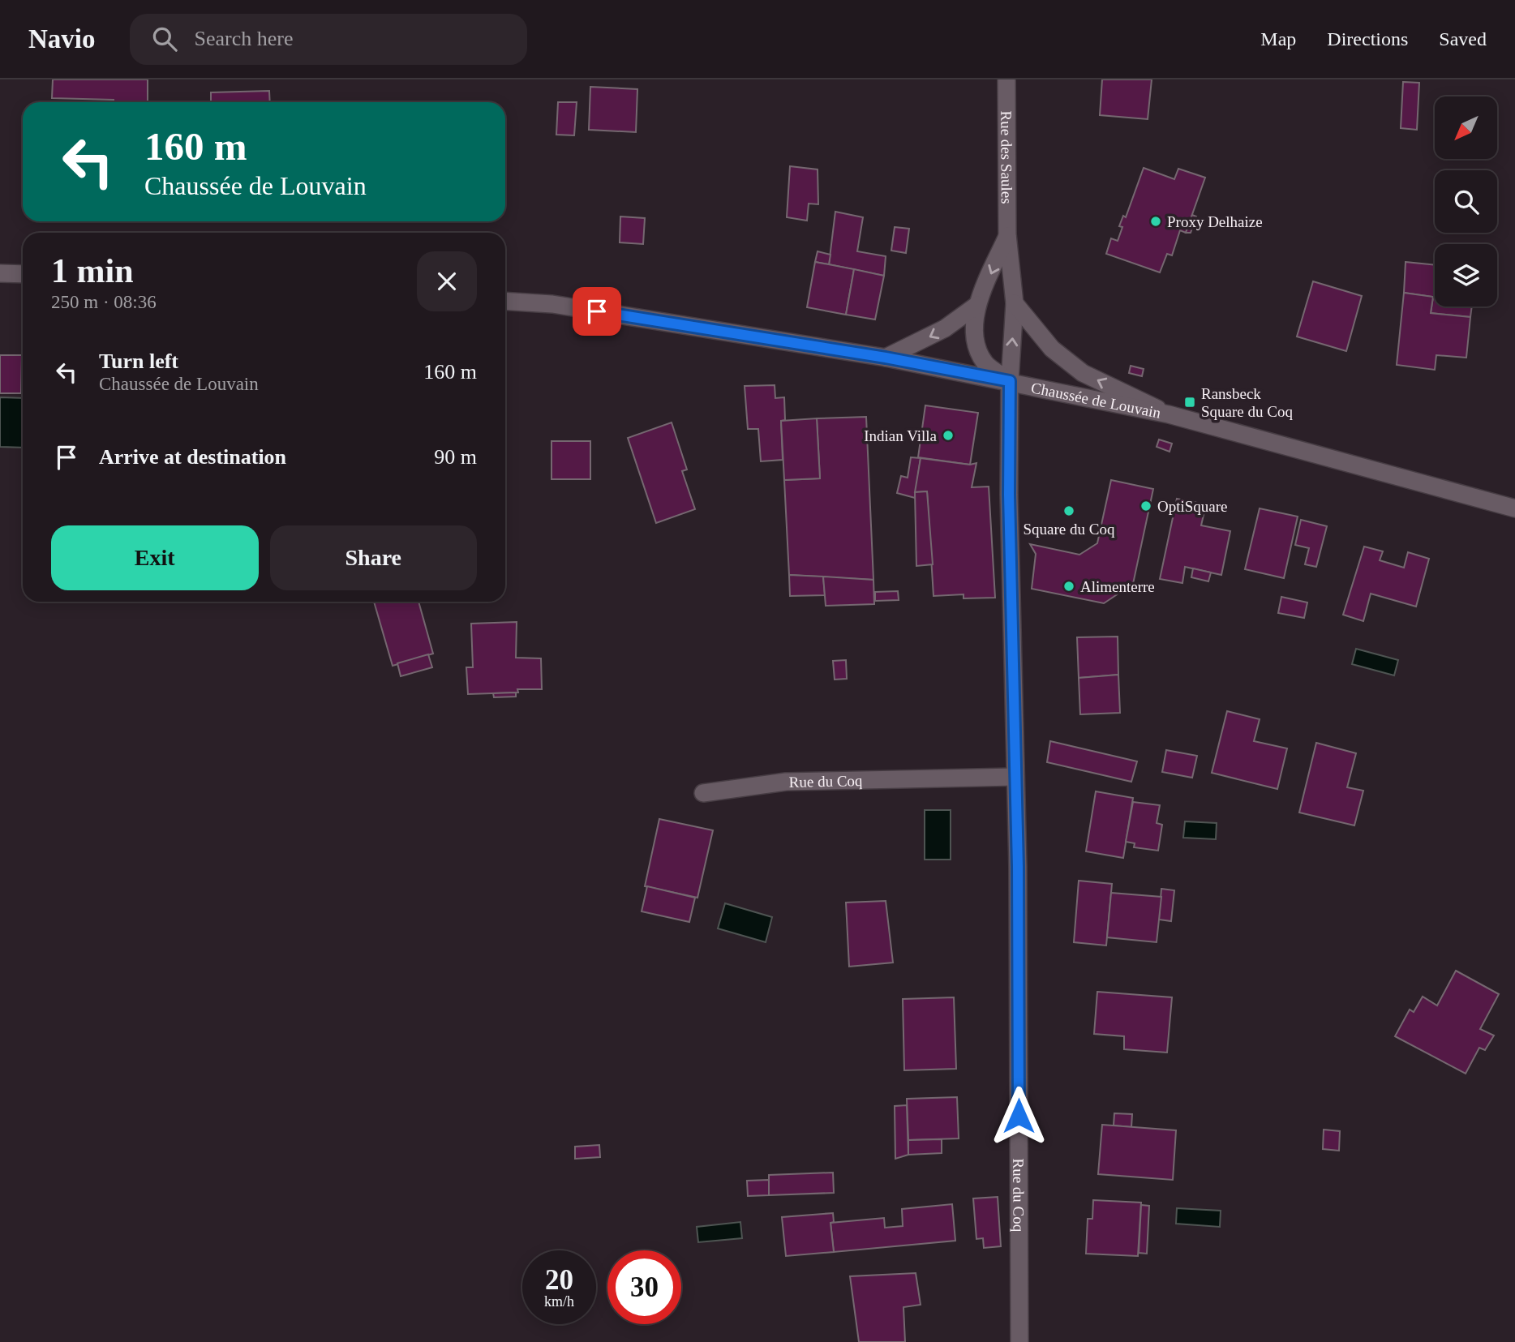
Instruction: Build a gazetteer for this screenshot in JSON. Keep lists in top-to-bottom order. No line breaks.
{"streets":{"street":["Rue des Saules","Chaussée de Louvain","Rue du Coq"]},"crossings":[["Rue des Saules","Chaussée de Louvain"],["Rue des Saules","Rue du Coq"],["Chaussée de Louvain","Rue du Coq"]],"places":{"other":["Proxy Delhaize","Indian Villa","OptiSquare","Square du Coq","Alimenterre"],"transit":["Ransbeck Square du Coq"]},"north":"bottom left","page":{"header":"Navio","search":"Search here","nav":["Map","Directions","Saved"],"turn":["160 m","Chaussée de Louvain"],"heading":["1 min","250 m · 08:36"],"list":[{"name":"Turn left","note":"Chaussée de Louvain","value":"160 m"},{"name":"Arrive at destination","value":"90 m"}],"buttons":["Exit","Share"],"speed":"20 km/h","limit":"30"}}
